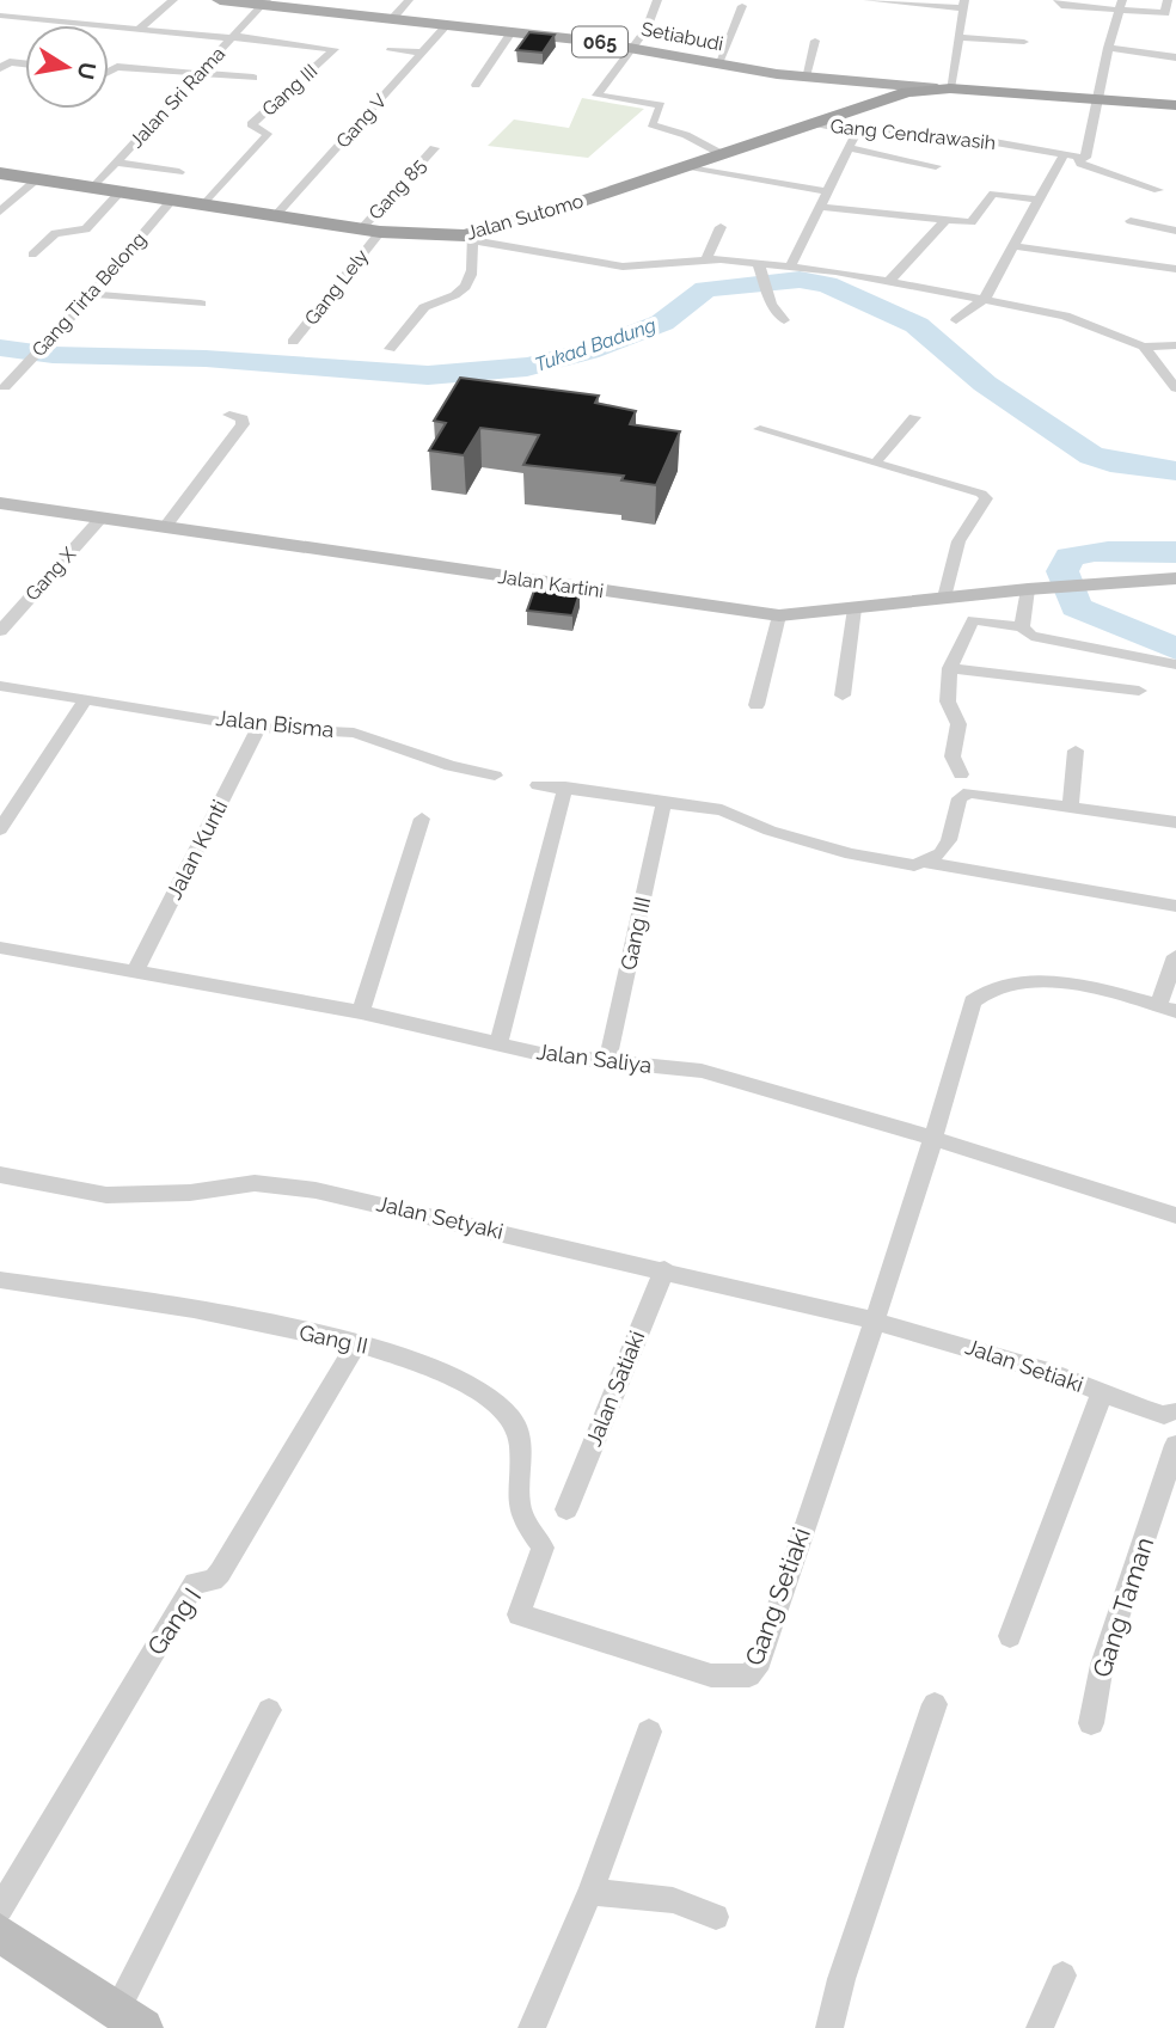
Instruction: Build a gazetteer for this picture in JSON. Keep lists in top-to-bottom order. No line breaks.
{"streets":{"highway":["Jalan Sutomo"],"main road":["Setiabudi","065","Jalan Kartini"],"street":["Gang III","Jalan Sri Rama","Gang V","Gang Cendrawasih","Gang 85","Gang Lely","Gang Tirta Belong","Gang X","Jalan Bisma","Jalan Kunti","Jalan Saliya","Jalan Setyaki","Gang II","Jalan Setiaki","Jalan Satiaki","Gang Setiaki","Gang Taman","Gang I"]},"crossings":[["Setiabudi","Jalan Sri Rama"],["Setiabudi","Gang V"],["Setiabudi","Jalan Sutomo"],["Gang III","Jalan Sri Rama"],["Gang III","Jalan Sutomo"],["Gang III","Jalan Saliya"],["Jalan Sri Rama","Jalan Sutomo"],["Gang V","Jalan Sutomo"],["Gang Cendrawasih","Jalan Sutomo"],["Gang 85","Jalan Sutomo"],["Gang 85","Gang Lely"],["Jalan Sutomo","Gang Lely"],["Jalan Sutomo","Gang Tirta Belong"],["Gang X","Jalan Kartini"],["Jalan Bisma","Jalan Kunti"],["Jalan Kunti","Jalan Saliya"],["Jalan Setyaki","Jalan Setiaki"],["Jalan Setyaki","Jalan Satiaki"],["Jalan Setyaki","Gang Setiaki"],["Gang II","Gang Setiaki"],["Gang II","Gang I"],["Jalan Setiaki","Gang Setiaki"]],"water":["Tukad Badung"],"north":"right"}
